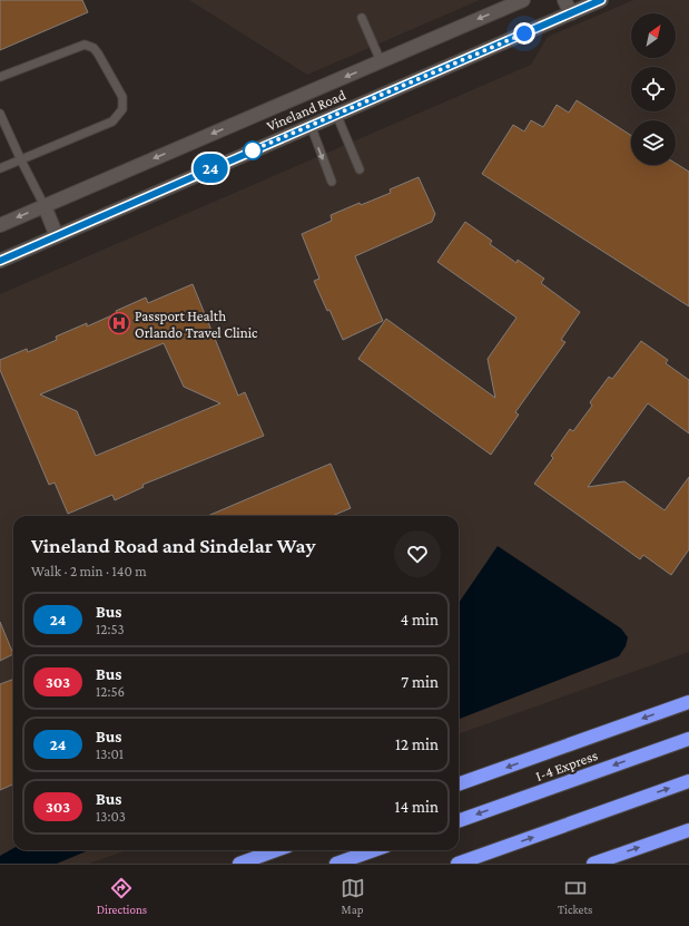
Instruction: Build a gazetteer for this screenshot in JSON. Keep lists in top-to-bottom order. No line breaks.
{"streets":{"highway":["I-4 Express"],"street":["Vineland Road"]},"places":{"hospital":["Passport Health Orlando Travel Clinic"]},"lines":["bus line 24"],"north":"top right","page":{"on_map":"24","heading":["Vineland Road and Sindelar Way","Walk · 2 min · 140 m"],"list":[{"mark":"24","name":"Bus","note":"12:53","value":"4 min"},{"mark":"303","name":"Bus","note":"12:56","value":"7 min"},{"mark":"24","name":"Bus","note":"13:01","value":"12 min"},{"mark":"303","name":"Bus","note":"13:03","value":"14 min"}],"tabs":["Directions","Map","Tickets"]}}
